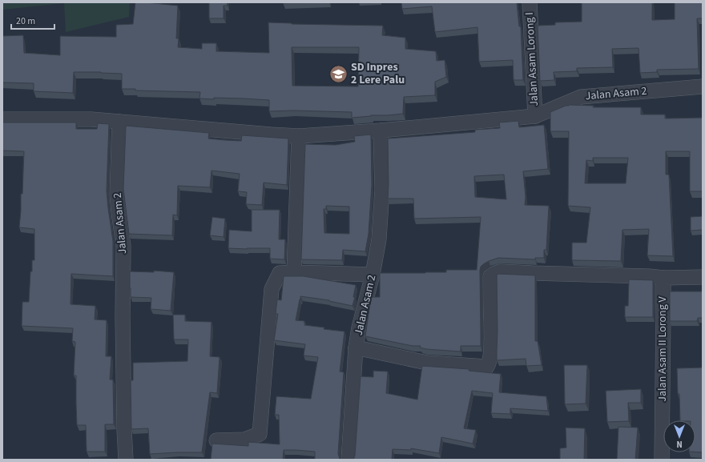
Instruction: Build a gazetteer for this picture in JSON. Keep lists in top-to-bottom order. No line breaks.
{"streets":{"street":["Jalan Asam Lorong I","Jalan Asam 2","Jalan Asam II Lorong V"]},"crossings":[["Jalan Asam Lorong I","Jalan Asam 2"],["Jalan Asam 2","Jalan Asam II Lorong V"]],"places":{"school or university":["SD Inpres 2 Lere Palu"]},"scale_bar":"20 m","north":"bottom"}
